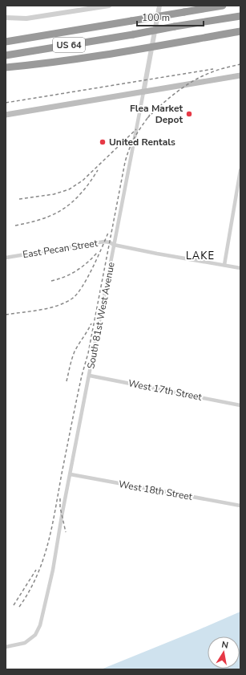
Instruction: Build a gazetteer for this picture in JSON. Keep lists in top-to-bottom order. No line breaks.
{"streets":{"highway":["US 64"],"street":["East Pecan Street","South 81st West Avenue","West 17th Street","West 18th Street"]},"crossings":[["East Pecan Street","South 81st West Avenue"],["South 81st West Avenue","West 17th Street"],["South 81st West Avenue","West 18th Street"]],"districts":["LAKE"],"places":["Flea Market Depot","United Rentals"],"scale_bar":"100 m","north":"top"}
